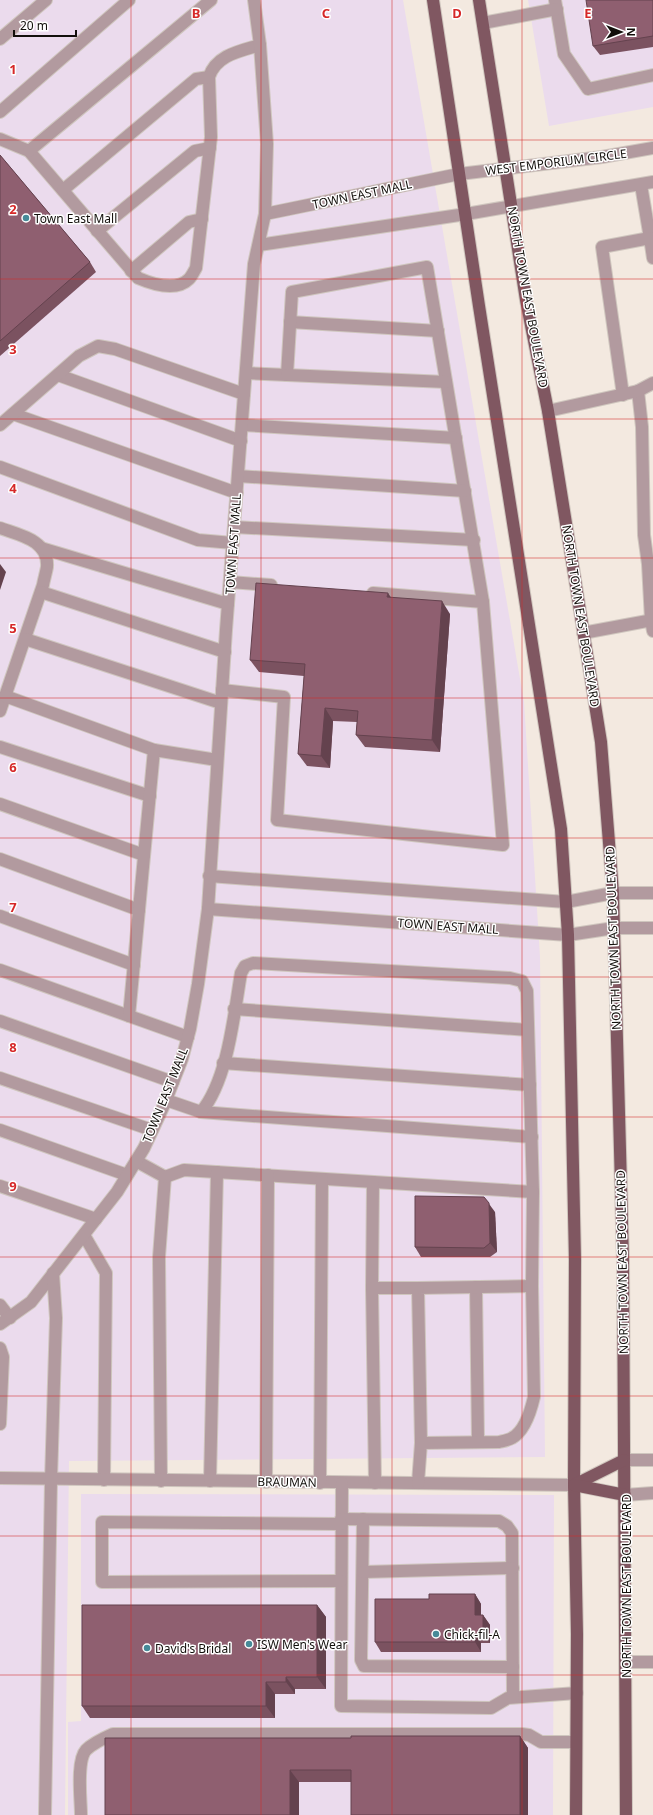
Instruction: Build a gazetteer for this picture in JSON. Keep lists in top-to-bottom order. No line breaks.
{"streets":{"main road":["NORTH TOWN EAST BOULEVARD"],"street":["WEST EMPORIUM CIRCLE","TOWN EAST MALL","BRAUMAN"]},"crossings":[["WEST EMPORIUM CIRCLE","TOWN EAST MALL"],["WEST EMPORIUM CIRCLE","NORTH TOWN EAST BOULEVARD"],["TOWN EAST MALL","NORTH TOWN EAST BOULEVARD"]],"places":["Town East Mall","Chick-fil-A","ISW Men's Wear","David's Bridal"],"scale_bar":"20 m","north":"right","grid":{"columns":["B","C","D","E"],"rows":["1","2","3","4","5","6","7","8","9"]}}
